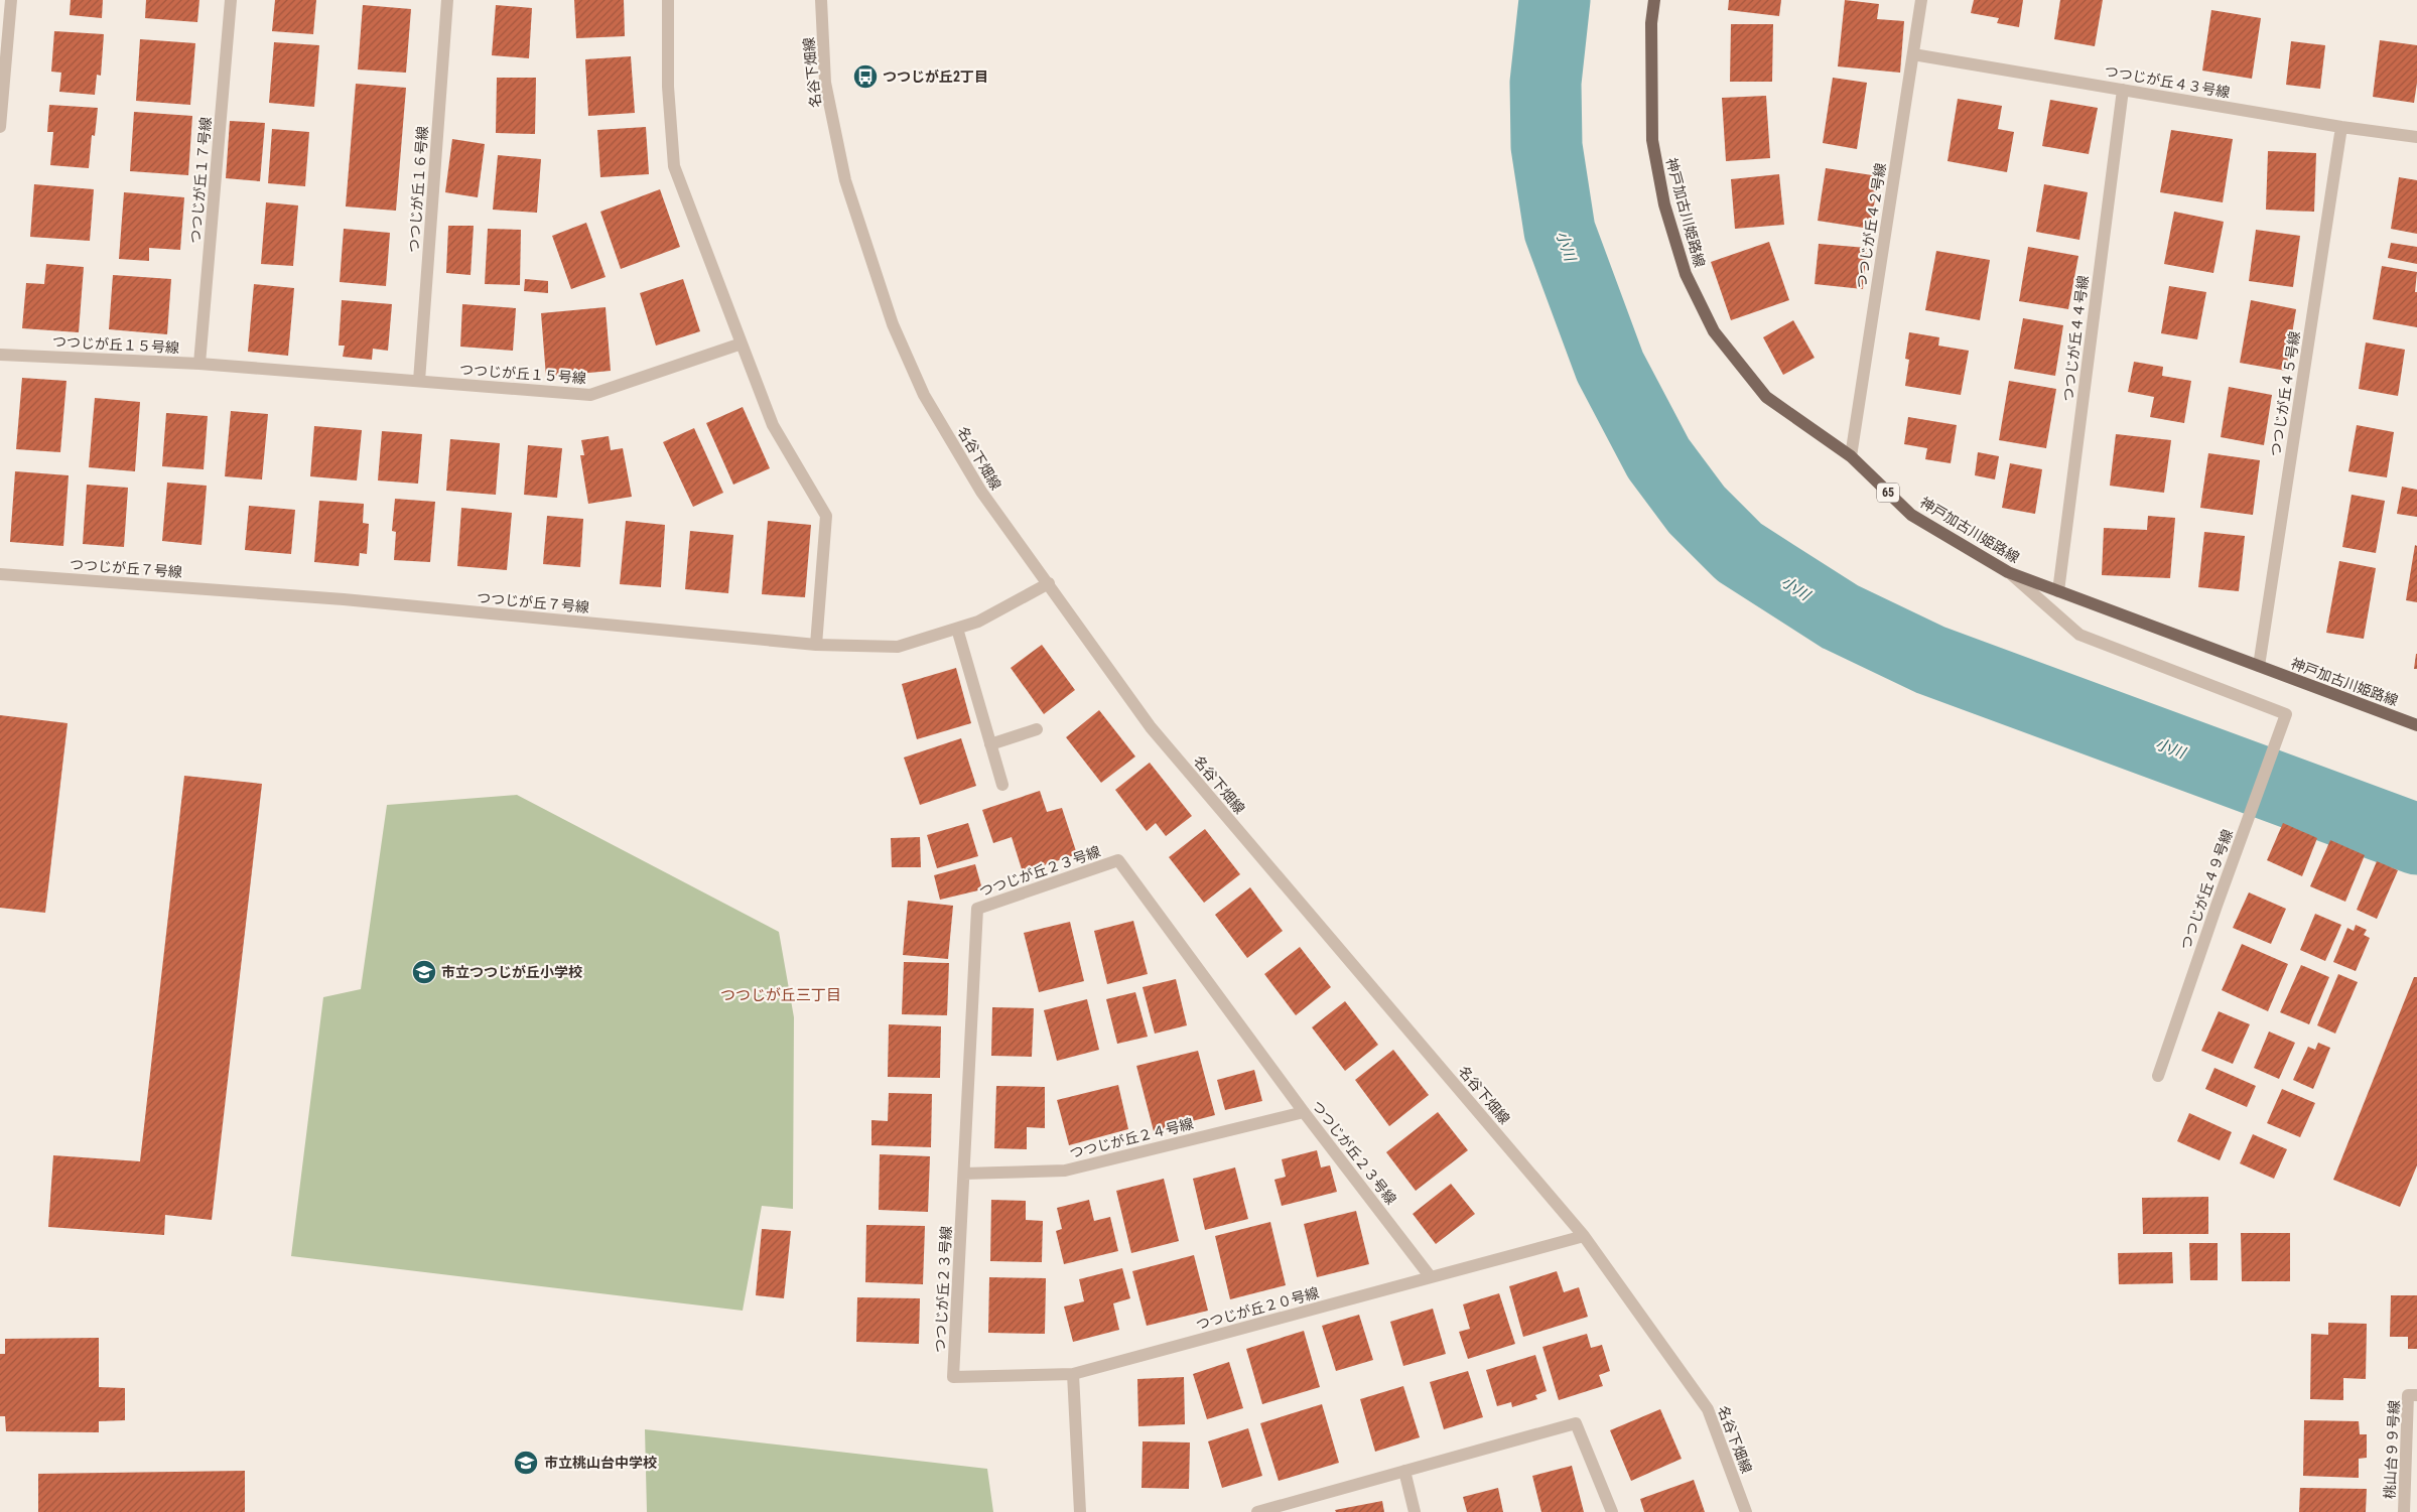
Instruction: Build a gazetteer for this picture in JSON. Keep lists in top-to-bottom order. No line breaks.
{"streets":{"main road":["神戸加古川姫路線","65"],"street":["名谷下畑線","つつじが丘４３号線","つつじが丘１７号線","つつじが丘１６号線","つつじが丘４２号線","つつじが丘４４号線","つつじが丘１５号線","つつじが丘４５号線","つつじが丘７号線","つつじが丘２３号線","つつじが丘４９号線","つつじが丘２４号線","つつじが丘２０号線","桃山台９９号線"]},"crossings":[["名谷下畑線","つつじが丘７号線"],["名谷下畑線","つつじが丘２０号線"],["つつじが丘４３号線","つつじが丘４２号線"],["つつじが丘４３号線","つつじが丘４４号線"],["つつじが丘４３号線","つつじが丘４５号線"],["つつじが丘１７号線","つつじが丘１５号線"],["つつじが丘１６号線","つつじが丘１５号線"],["神戸加古川姫路線","つつじが丘４２号線"],["神戸加古川姫路線","つつじが丘４４号線"],["神戸加古川姫路線","つつじが丘４５号線"],["神戸加古川姫路線","つつじが丘４９号線"],["つつじが丘２３号線","つつじが丘２４号線"],["つつじが丘２３号線","つつじが丘２０号線"]],"districts":["つつじが丘三丁目"],"water":["小川"],"places":{"bus stop":["つつじが丘2丁目"],"school or university":["市立つつじが丘小学校","市立桃山台中学校"]}}
